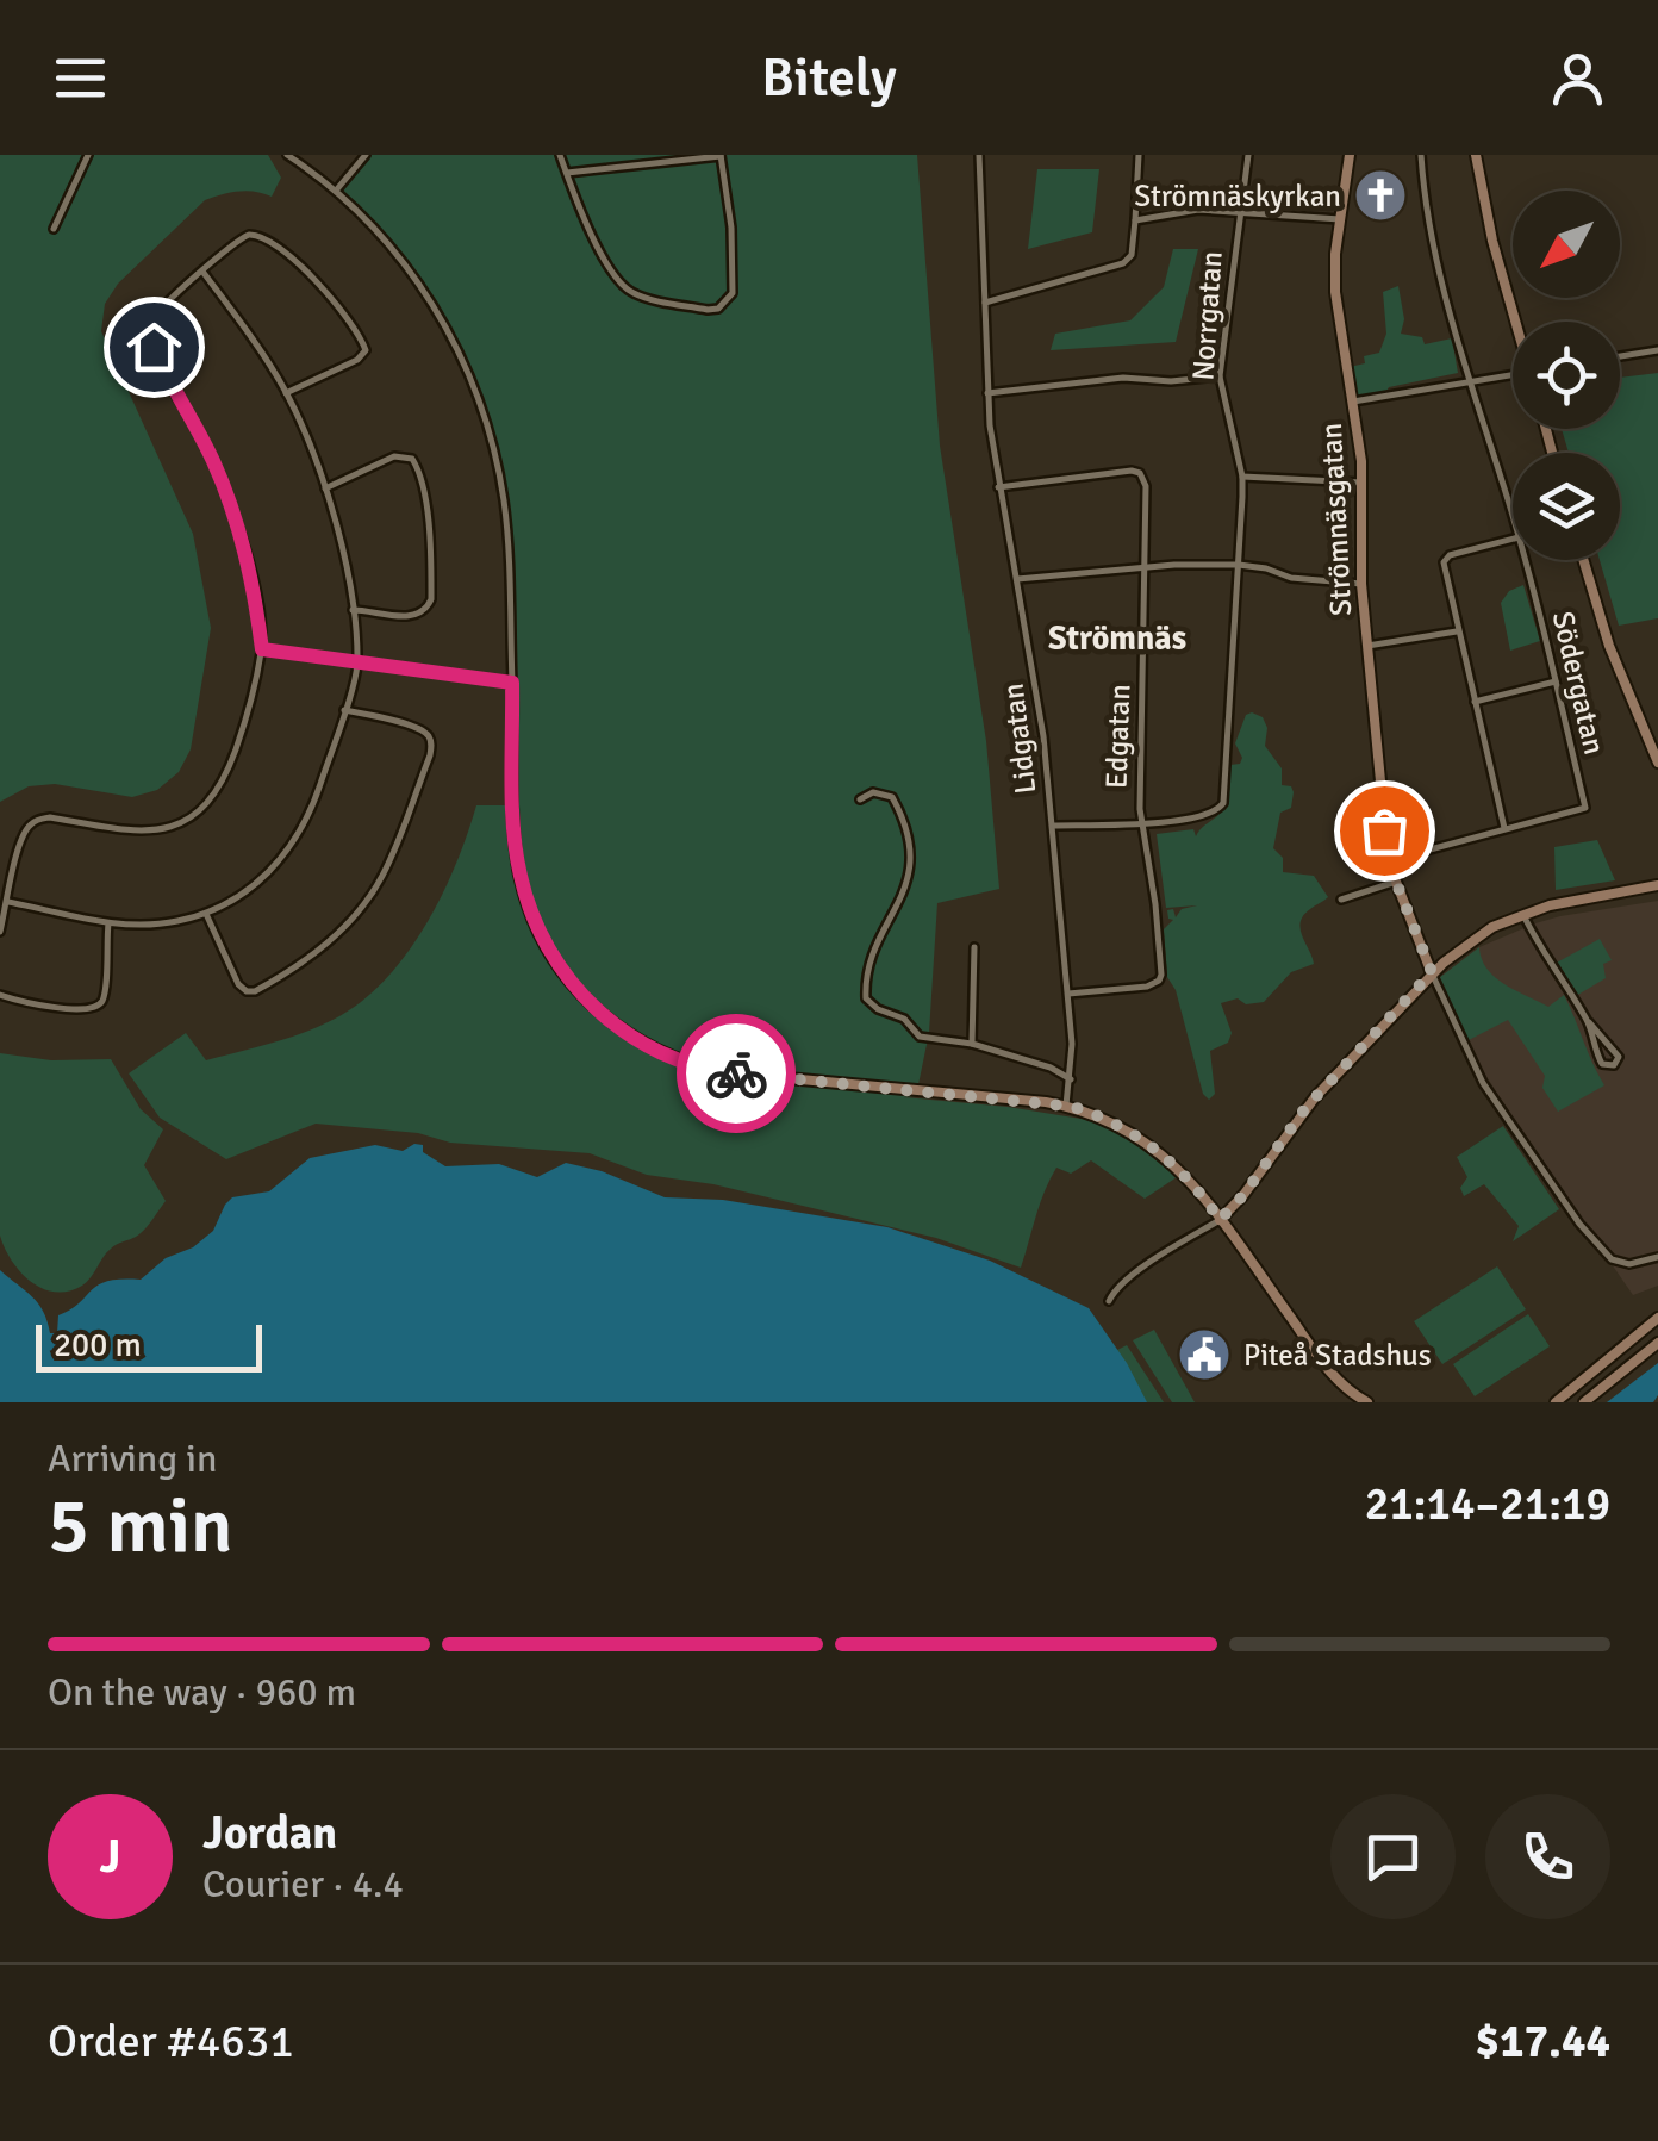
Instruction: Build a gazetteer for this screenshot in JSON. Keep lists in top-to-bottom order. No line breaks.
{"streets":{"street":["Norrgatan","Strömnäsgatan","Södergatan","Edgatan","Lidgatan"]},"crossings":[["Norrgatan","Edgatan"],["Norrgatan","Lidgatan"],["Edgatan","Lidgatan"]],"districts":["Strömnäs"],"places":{"church":["Strömnäskyrkan"],"public building":["Piteå Stadshus"]},"scale_bar":"200 m","north":"bottom left","page":{"header":"Bitely","scale":"200 m","heading":["5 min","Arriving in","21:14–21:19"],"panel":["Jordan","Courier · 4.4","Order #4631","$17.44"],"bar":"On the way · 960 m","round":"J"}}
